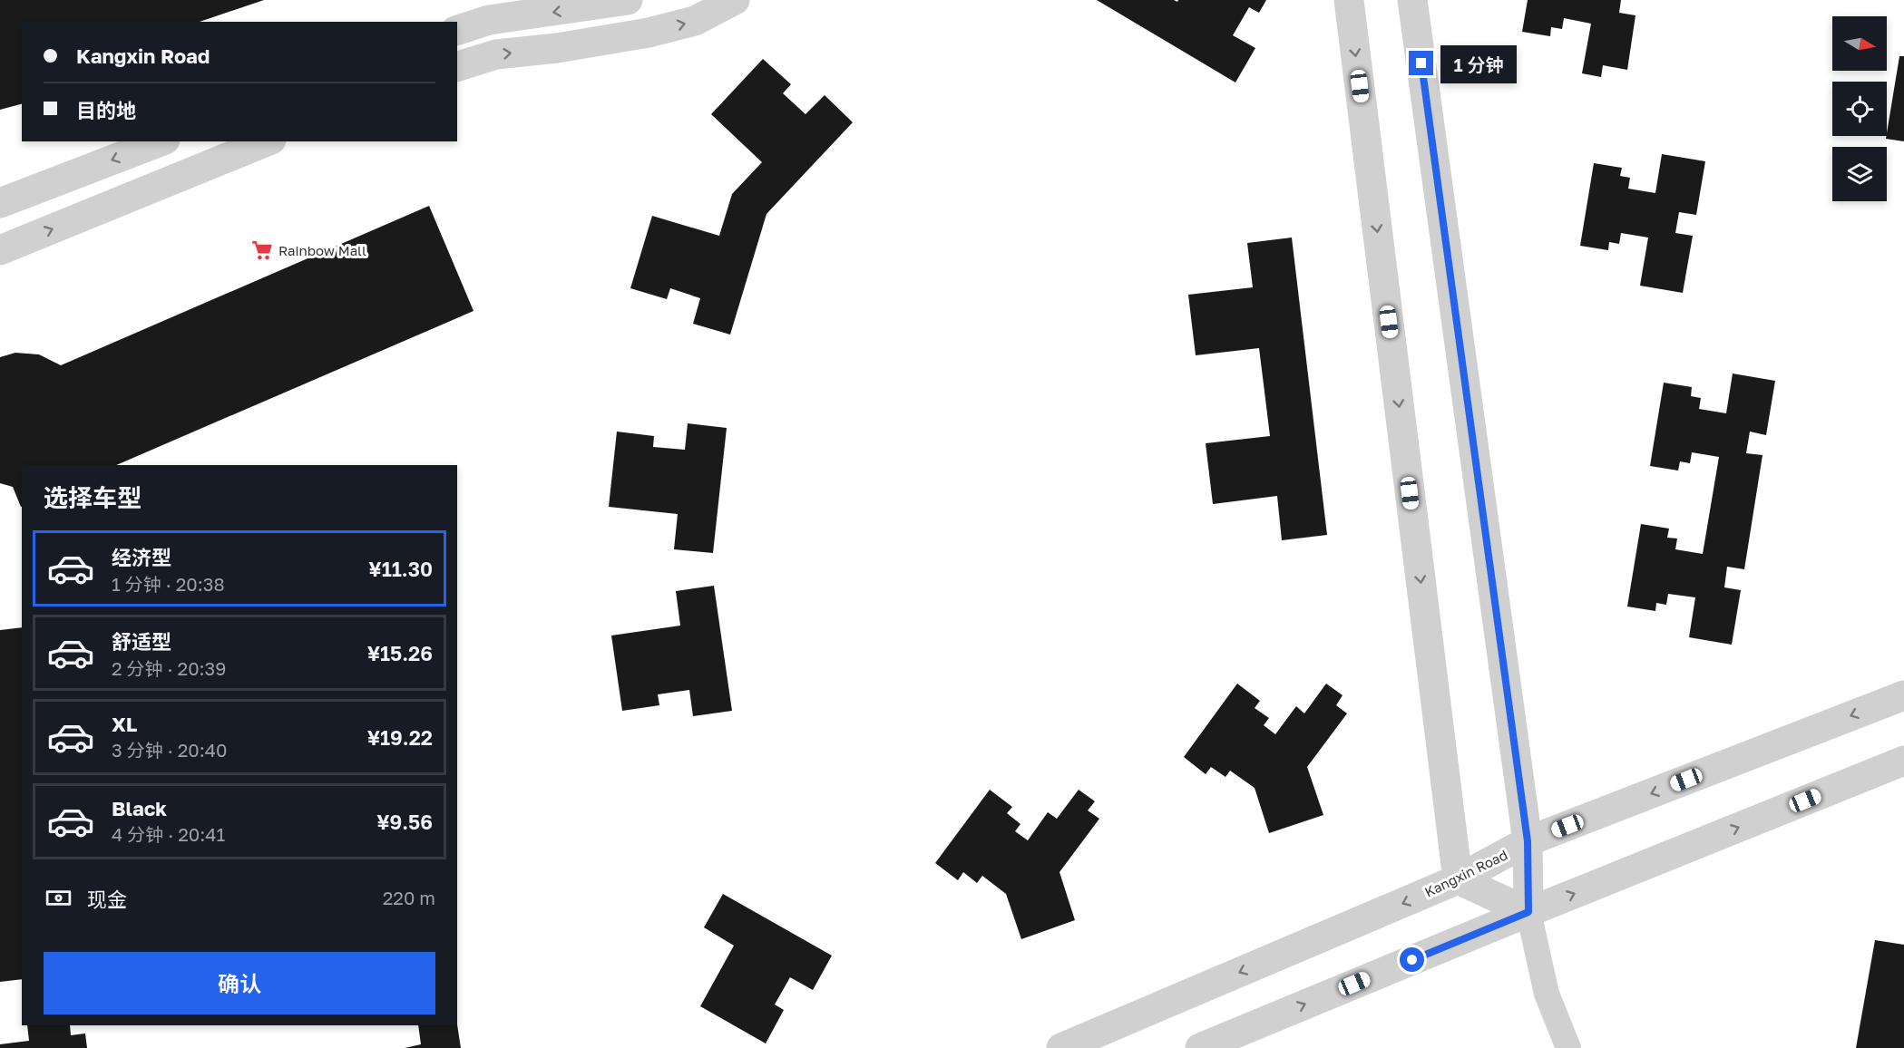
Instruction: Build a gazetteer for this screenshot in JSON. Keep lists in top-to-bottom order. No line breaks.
{"streets":{"street":["Kangxin Road"]},"places":{"supermarket":["Rainbow Mall"]},"north":"right","page":{"banner":["Kangxin Road","目的地"],"bubble":"1 分钟","heading":"选择车型","list":[{"name":"经济型","note":"1 分钟 · 20:38","value":"¥11.30"},{"name":"舒适型","note":"2 分钟 · 20:39","value":"¥15.26"},{"name":"XL","note":"3 分钟 · 20:40","value":"¥19.22"},{"name":"Black","note":"4 分钟 · 20:41","value":"¥9.56"}],"pay":["现金","220 m"],"buttons":"确认"}}
